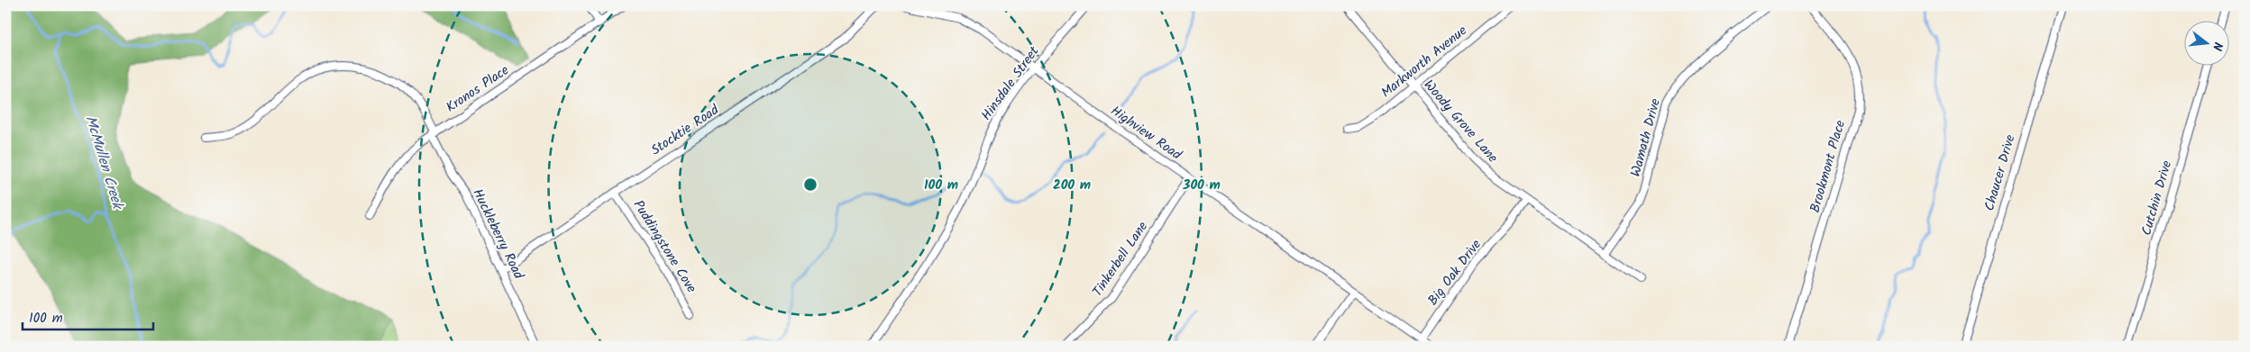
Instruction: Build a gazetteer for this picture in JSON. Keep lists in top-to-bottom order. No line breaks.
{"streets":{"street":["Markworth Avenue","Hinsdale Street","Kronos Place","Woody Grove Lane","Stocktie Road","Highview Road","Wamath Drive","Brookmont Place","Chaucer Drive","Cutchin Drive","Huckleberry Road","Puddingstone Cove","Tinkerbell Lane","Big Oak Drive"]},"crossings":[["Markworth Avenue","Woody Grove Lane"],["Hinsdale Street","Highview Road"],["Kronos Place","Huckleberry Road"],["Woody Grove Lane","Wamath Drive"],["Woody Grove Lane","Big Oak Drive"],["Stocktie Road","Huckleberry Road"],["Stocktie Road","Puddingstone Cove"],["Highview Road","Tinkerbell Lane"],["Highview Road","Big Oak Drive"]],"water":["McMullen Creek"],"scale_bar":"100 m","north":"right","rings":["100 m","200 m","300 m"]}
